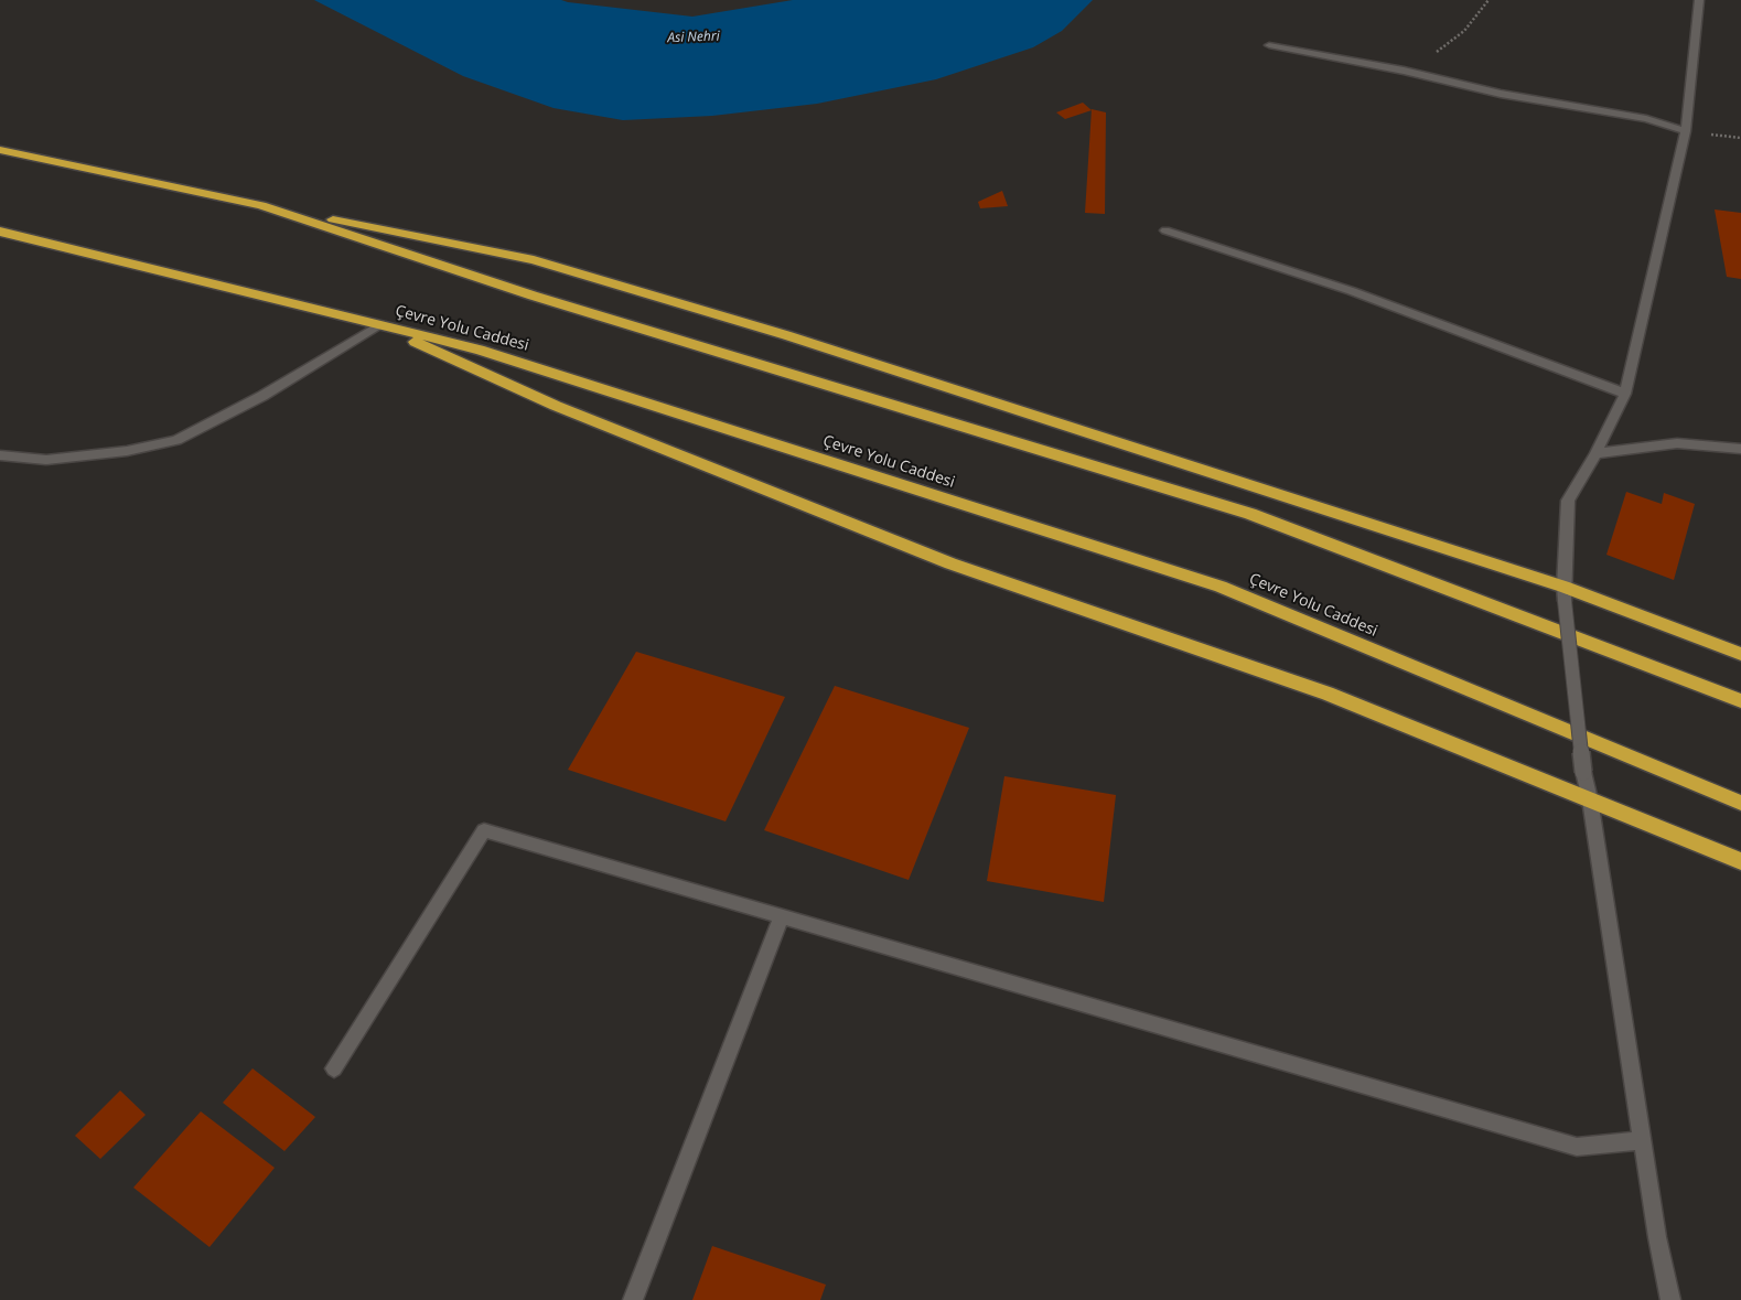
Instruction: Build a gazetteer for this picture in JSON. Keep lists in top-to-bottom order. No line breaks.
{"streets":{"highway":["Çevre Yolu Caddesi"]},"water":["Asi Nehri"]}
